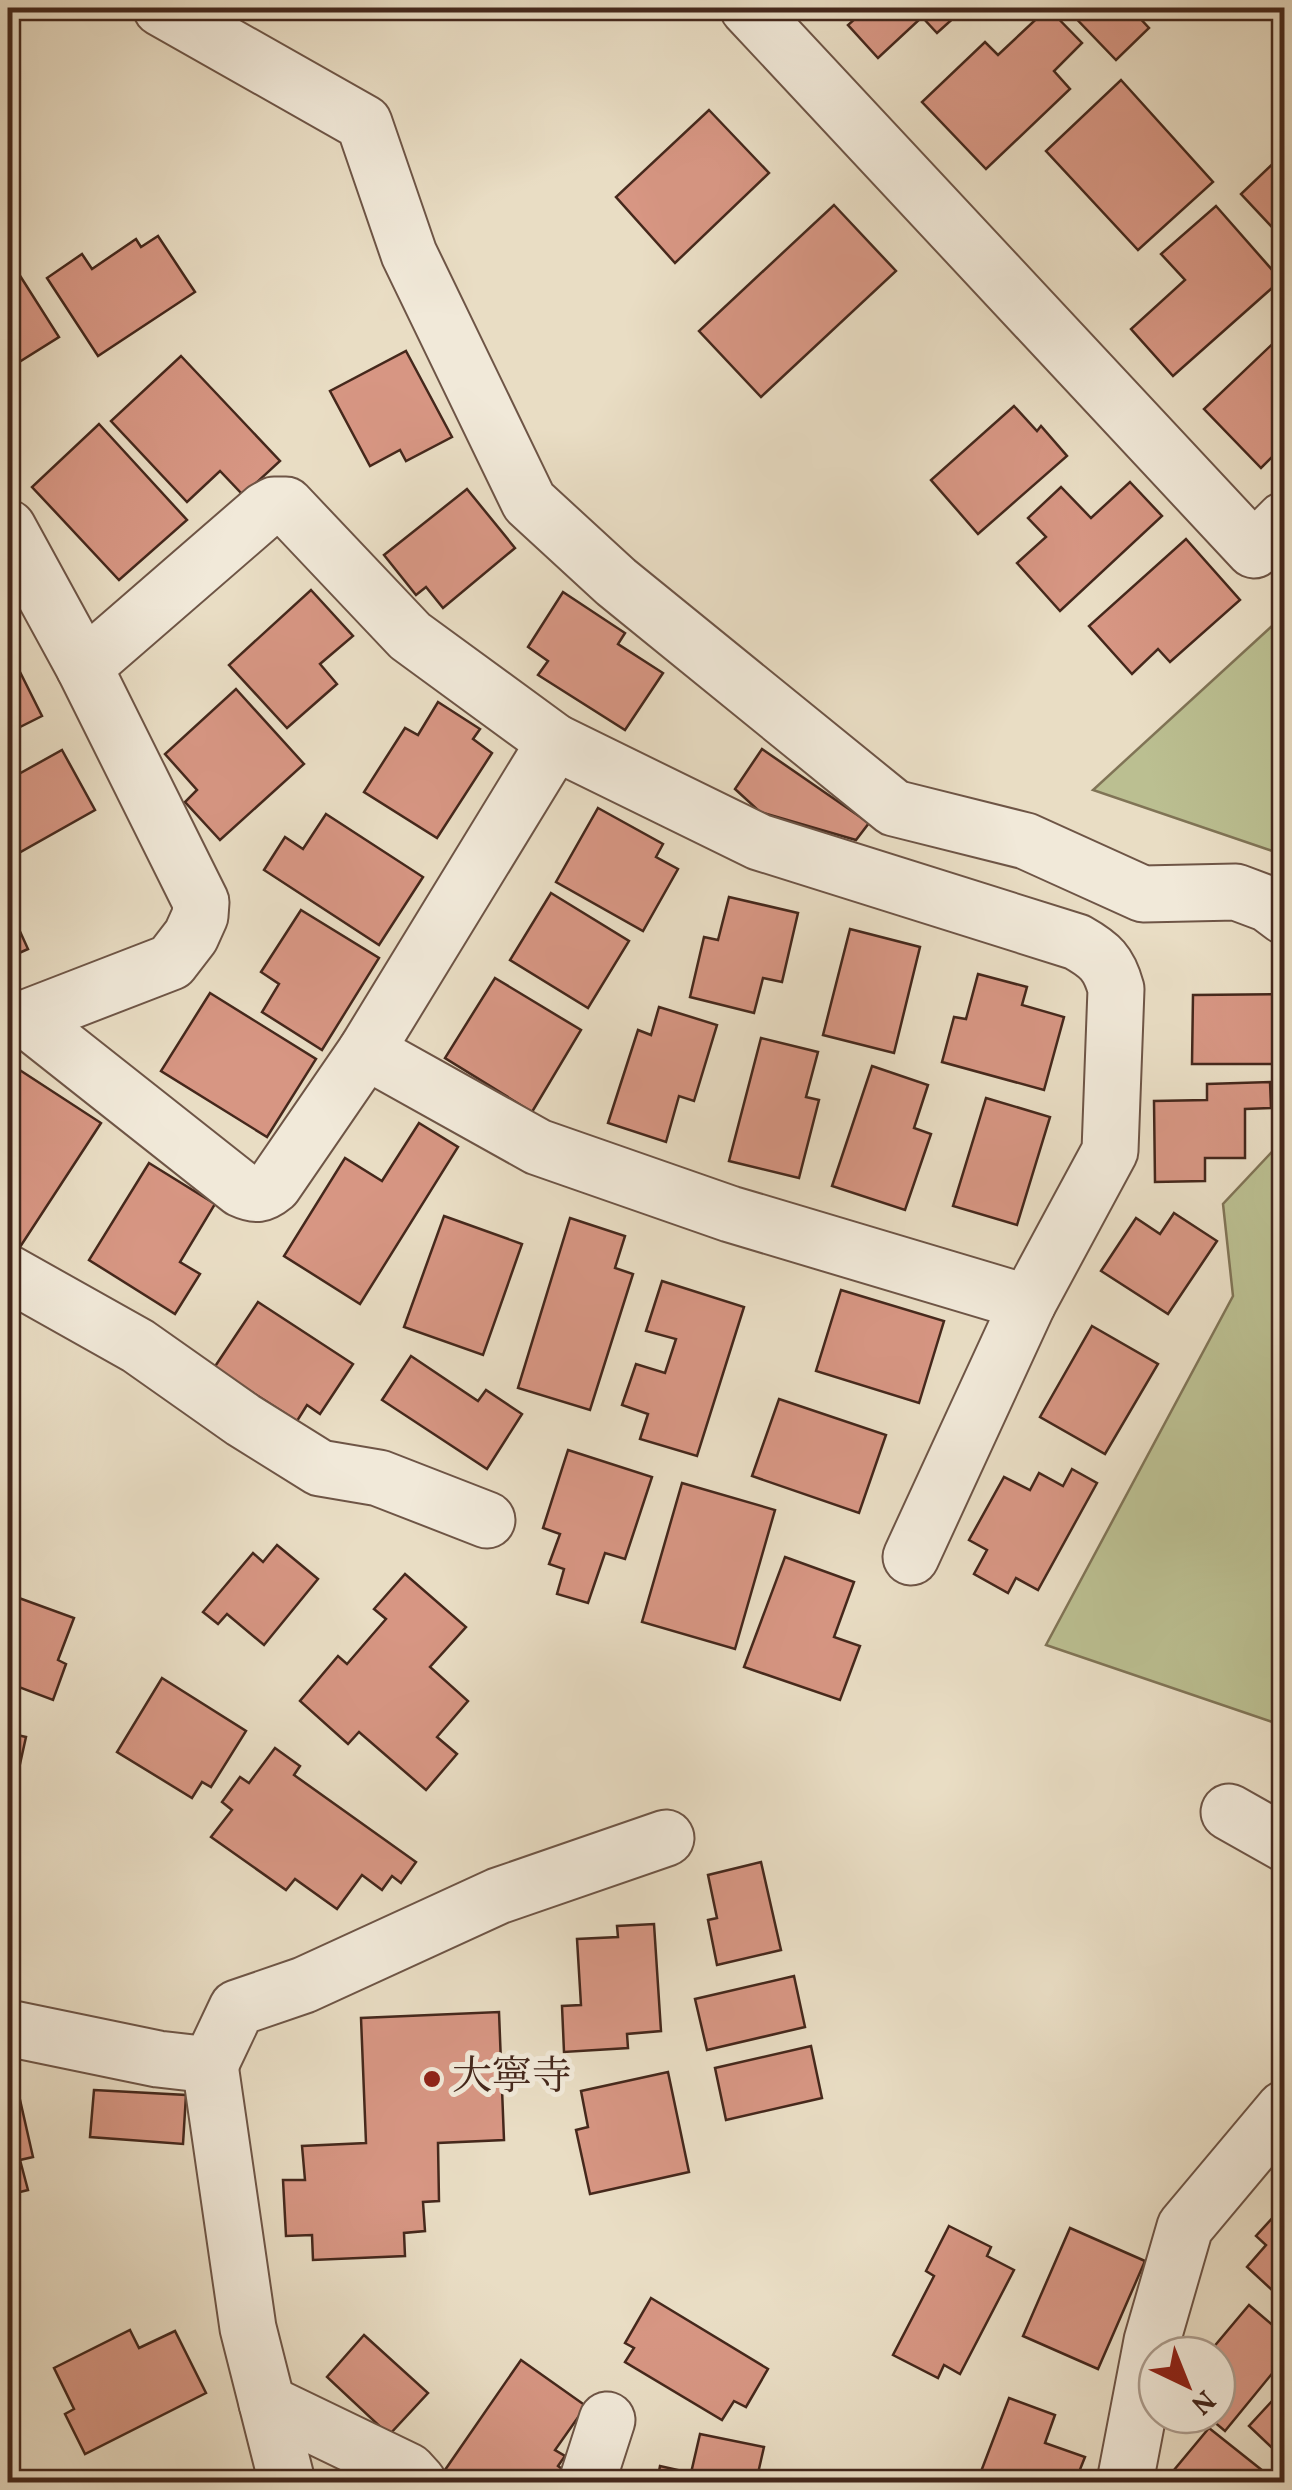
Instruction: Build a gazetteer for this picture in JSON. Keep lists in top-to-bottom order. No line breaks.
{"places":["大寧寺"],"north":"bottom right"}
